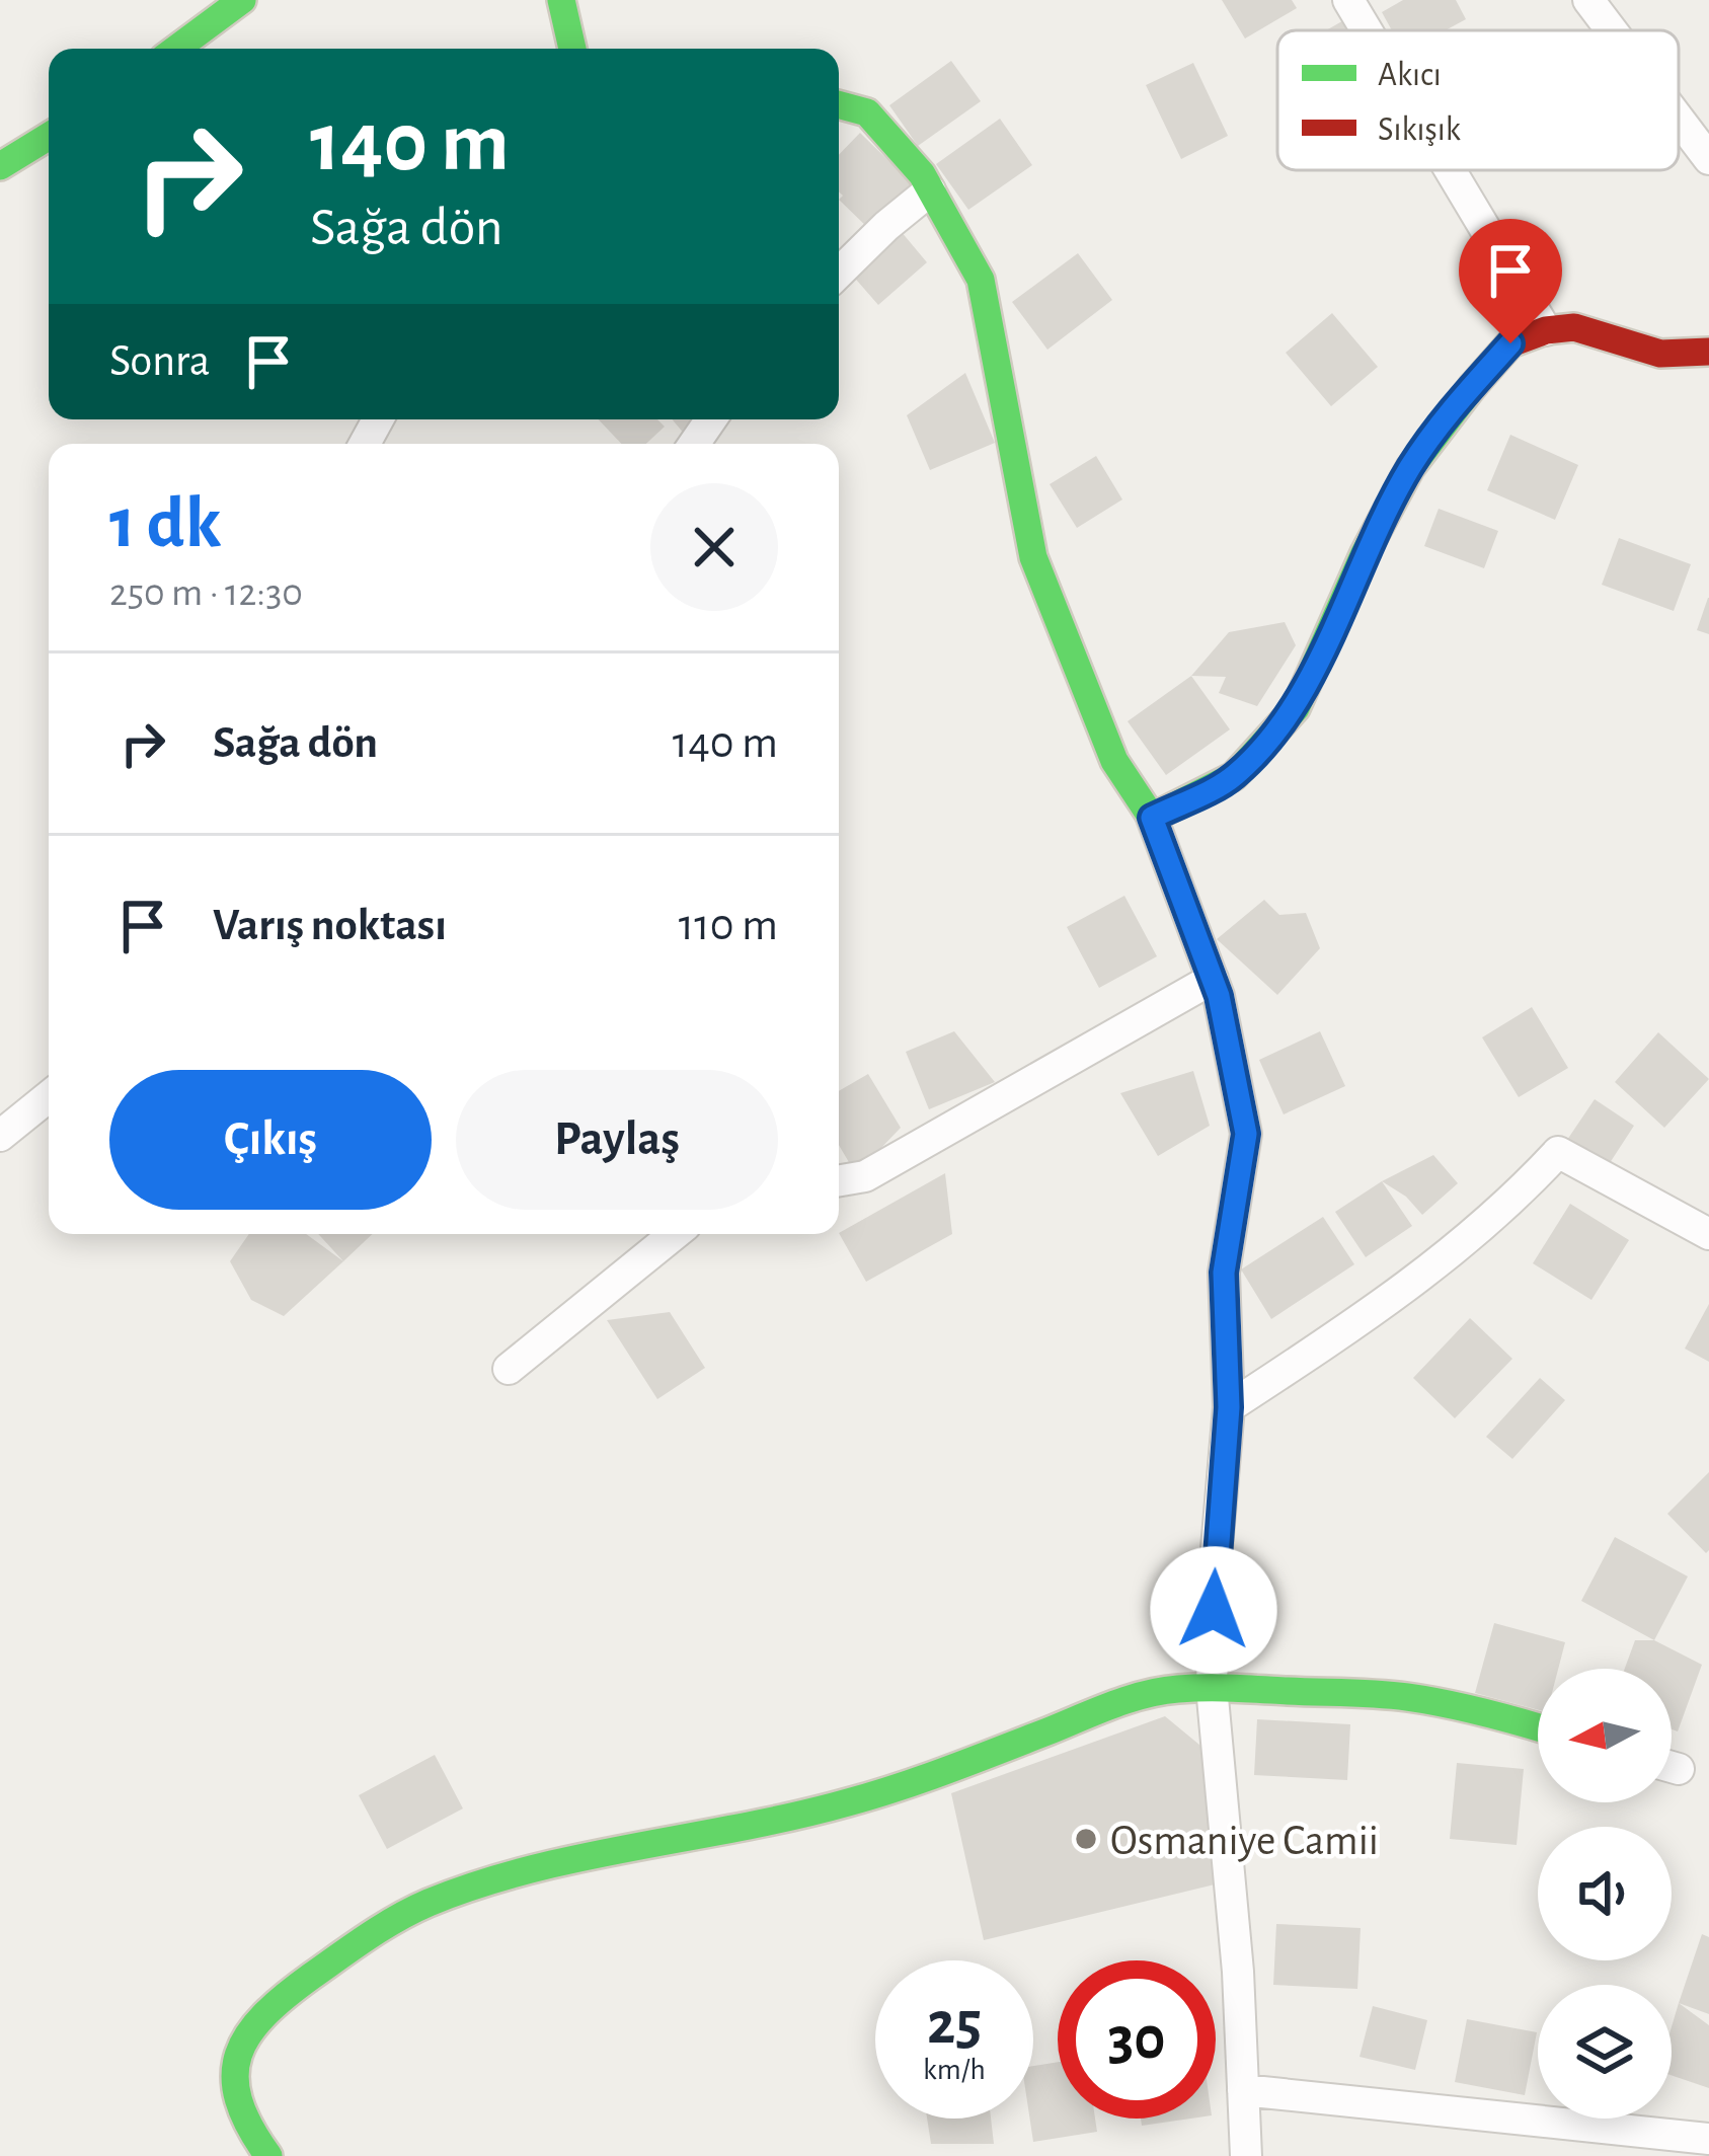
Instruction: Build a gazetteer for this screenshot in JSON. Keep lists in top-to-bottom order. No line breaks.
{"places":["Osmaniye Camii"],"legend":["Akıcı","Sıkışık"],"north":"left","page":{"turn":["140 m","Sağa dön"],"then":"Sonra","heading":["1 dk","250 m · 12:30"],"list":[{"name":"Sağa dön","value":"140 m"},{"name":"Varış noktası","value":"110 m"}],"buttons":["Çıkış","Paylaş"],"speed":"25 km/h","limit":"30"}}
